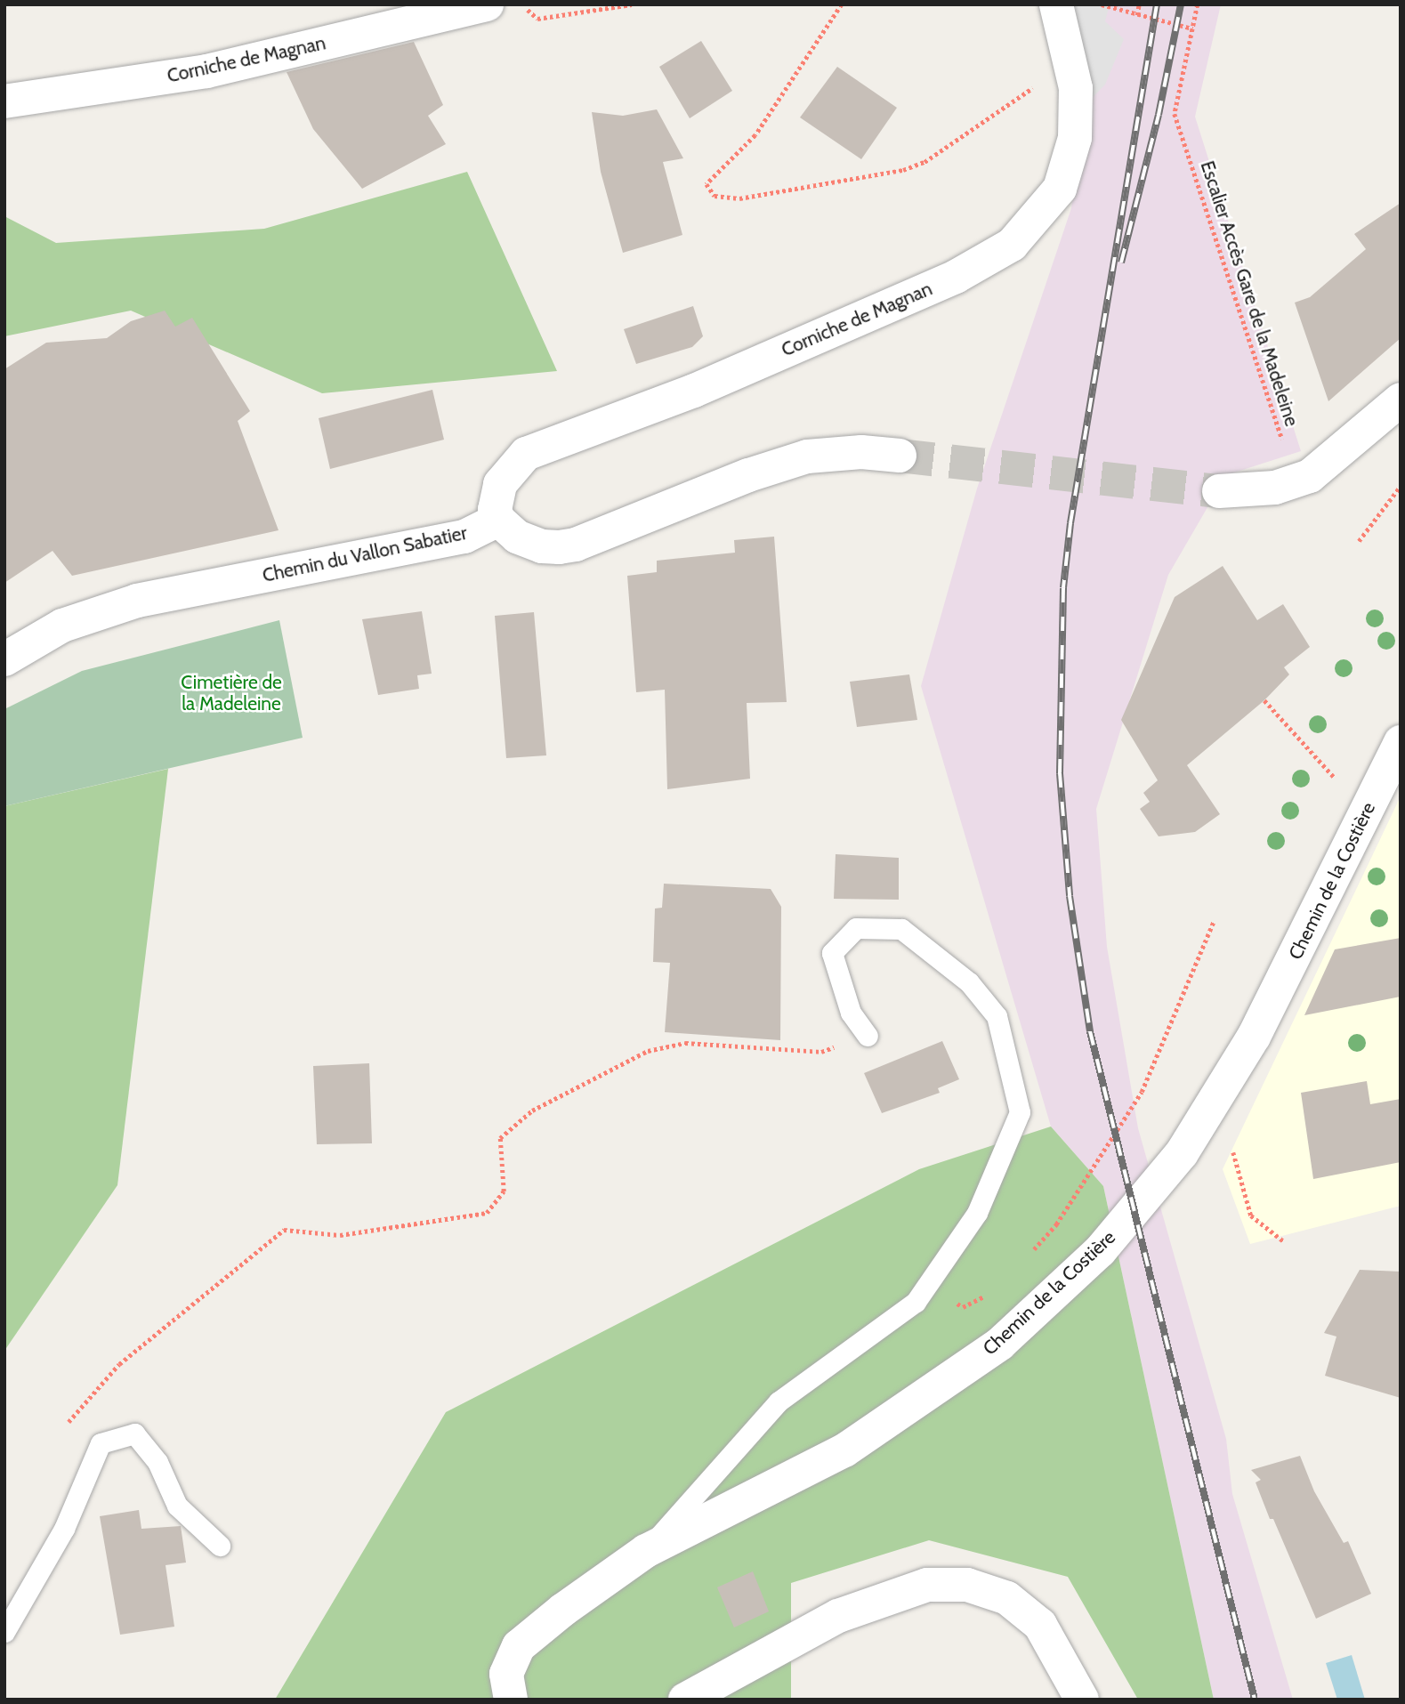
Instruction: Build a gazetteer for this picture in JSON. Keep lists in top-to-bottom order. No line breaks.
{"streets":{"street":["Corniche de Magnan","Chemin du Vallon Sabatier","Chemin de la Costière"],"path":["Escalier Accès Gare de la Madeleine"]},"crossings":[["Corniche de Magnan","Chemin du Vallon Sabatier"]],"parks":["Cimetière de la Madeleine"]}
